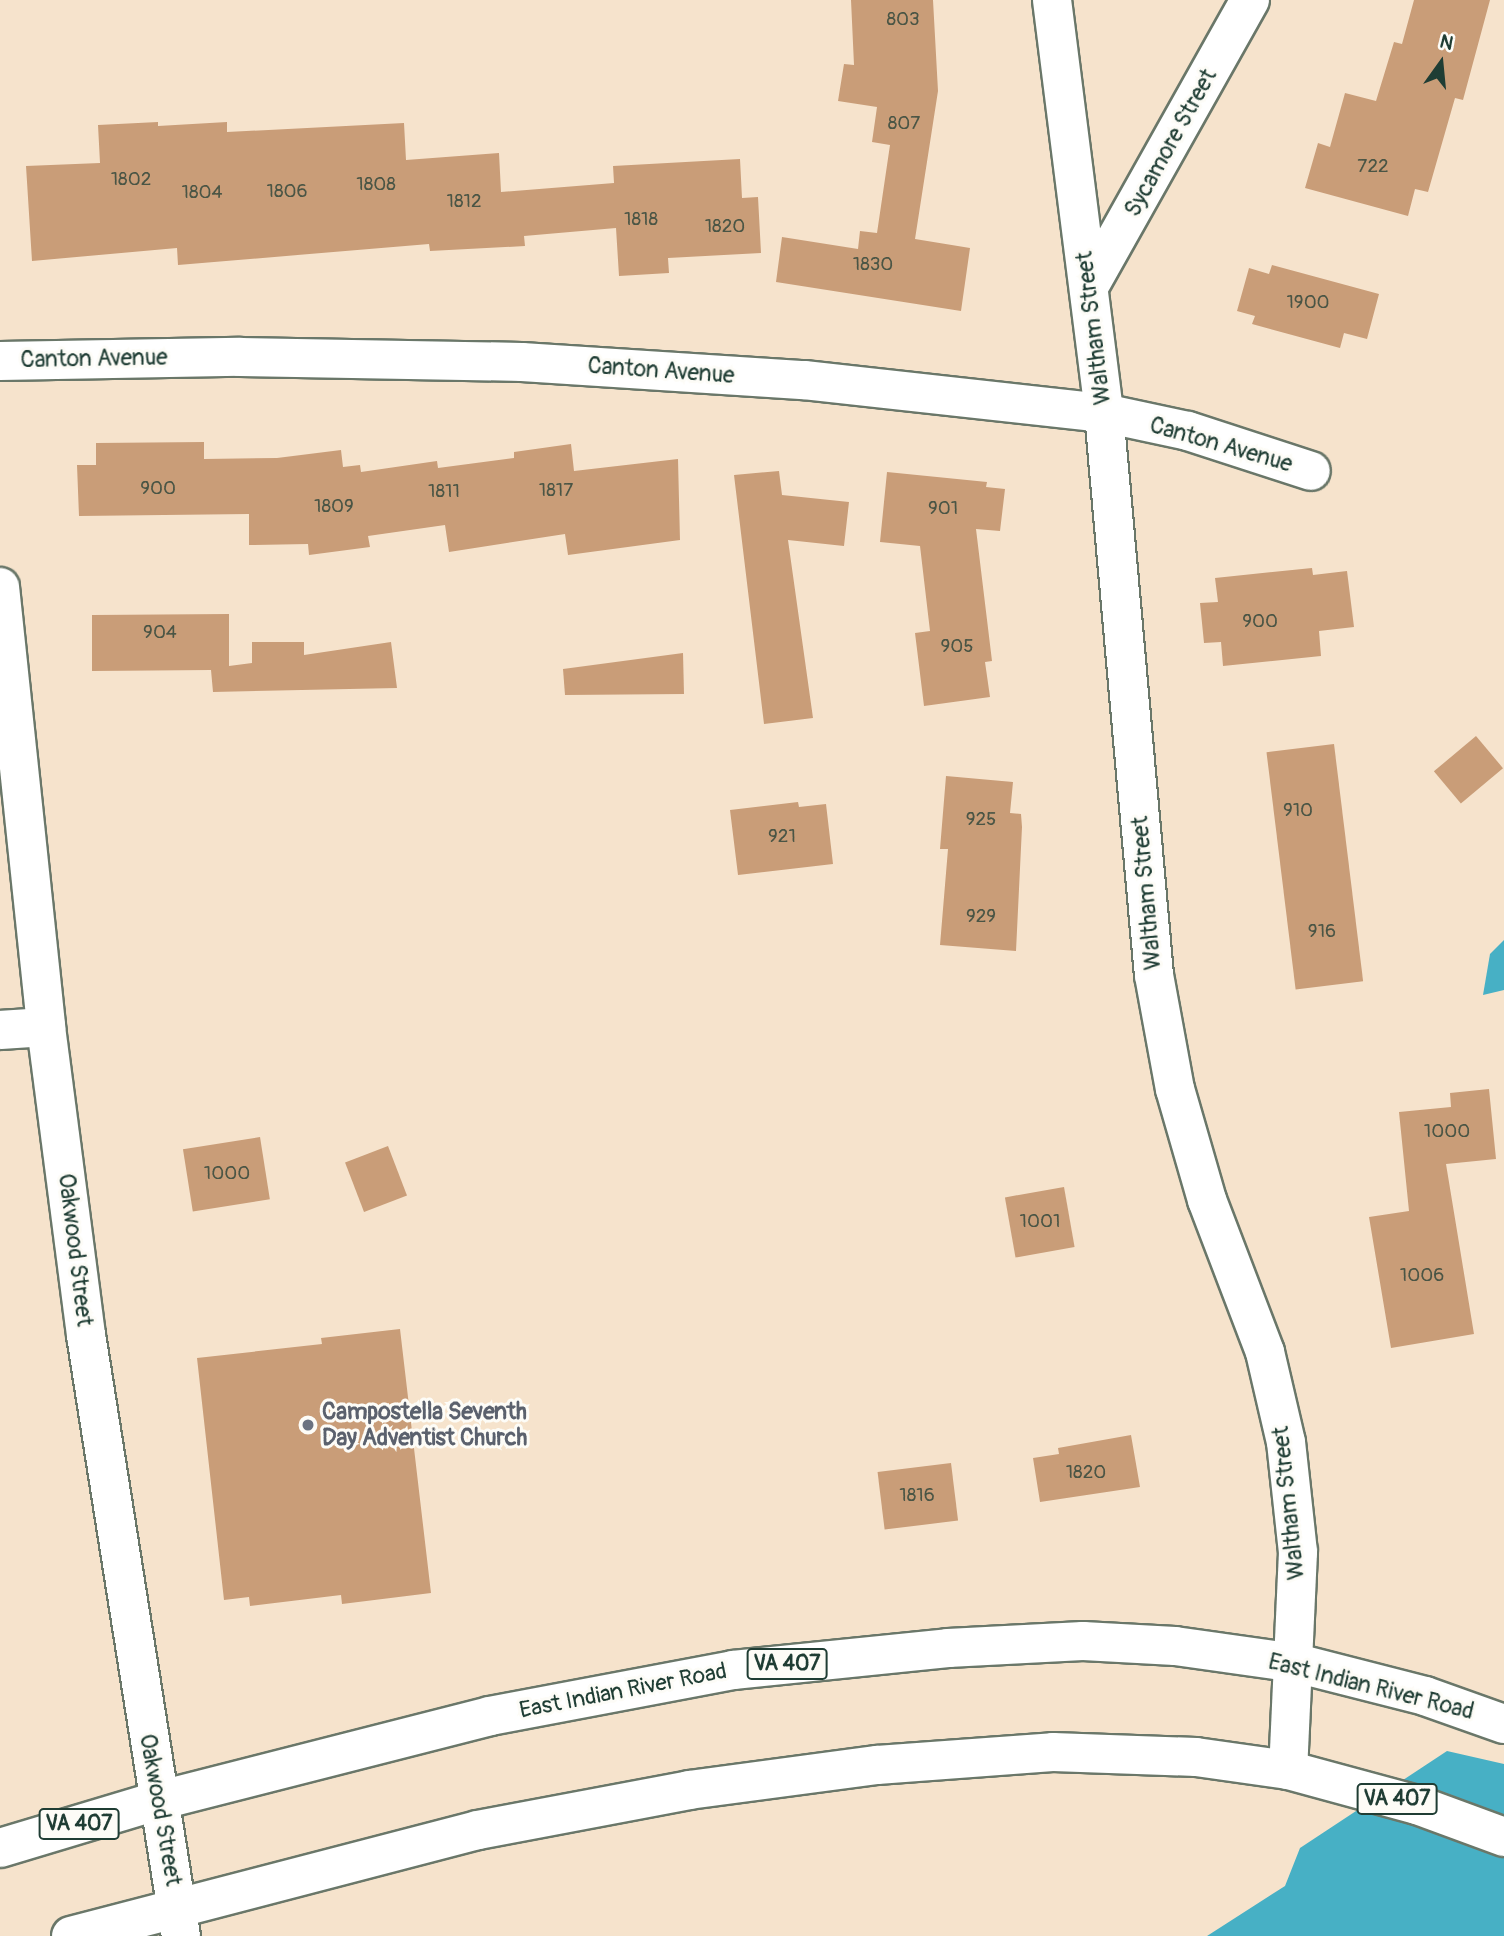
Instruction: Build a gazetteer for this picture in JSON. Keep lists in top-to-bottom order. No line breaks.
{"streets":{"street":["Sycamore Street","Waltham Street","Canton Avenue","Oakwood Street","VA 407","East Indian River Road"]},"crossings":[["Sycamore Street","Waltham Street"],["Waltham Street","Canton Avenue"],["Waltham Street","VA 407"],["Waltham Street","East Indian River Road"],["Oakwood Street","VA 407"],["Oakwood Street","East Indian River Road"]],"places":["Campostella Seventh Day Adventist Church"],"house_numbers":["803","807","722","1802","1808","1806","1804","1812","1818","1820","1830","1900","900","1817","1811","1809","901","900","904","905","910","925","921","929","916","1000","1000","1001","1006","1820","1816"],"north":"top"}
